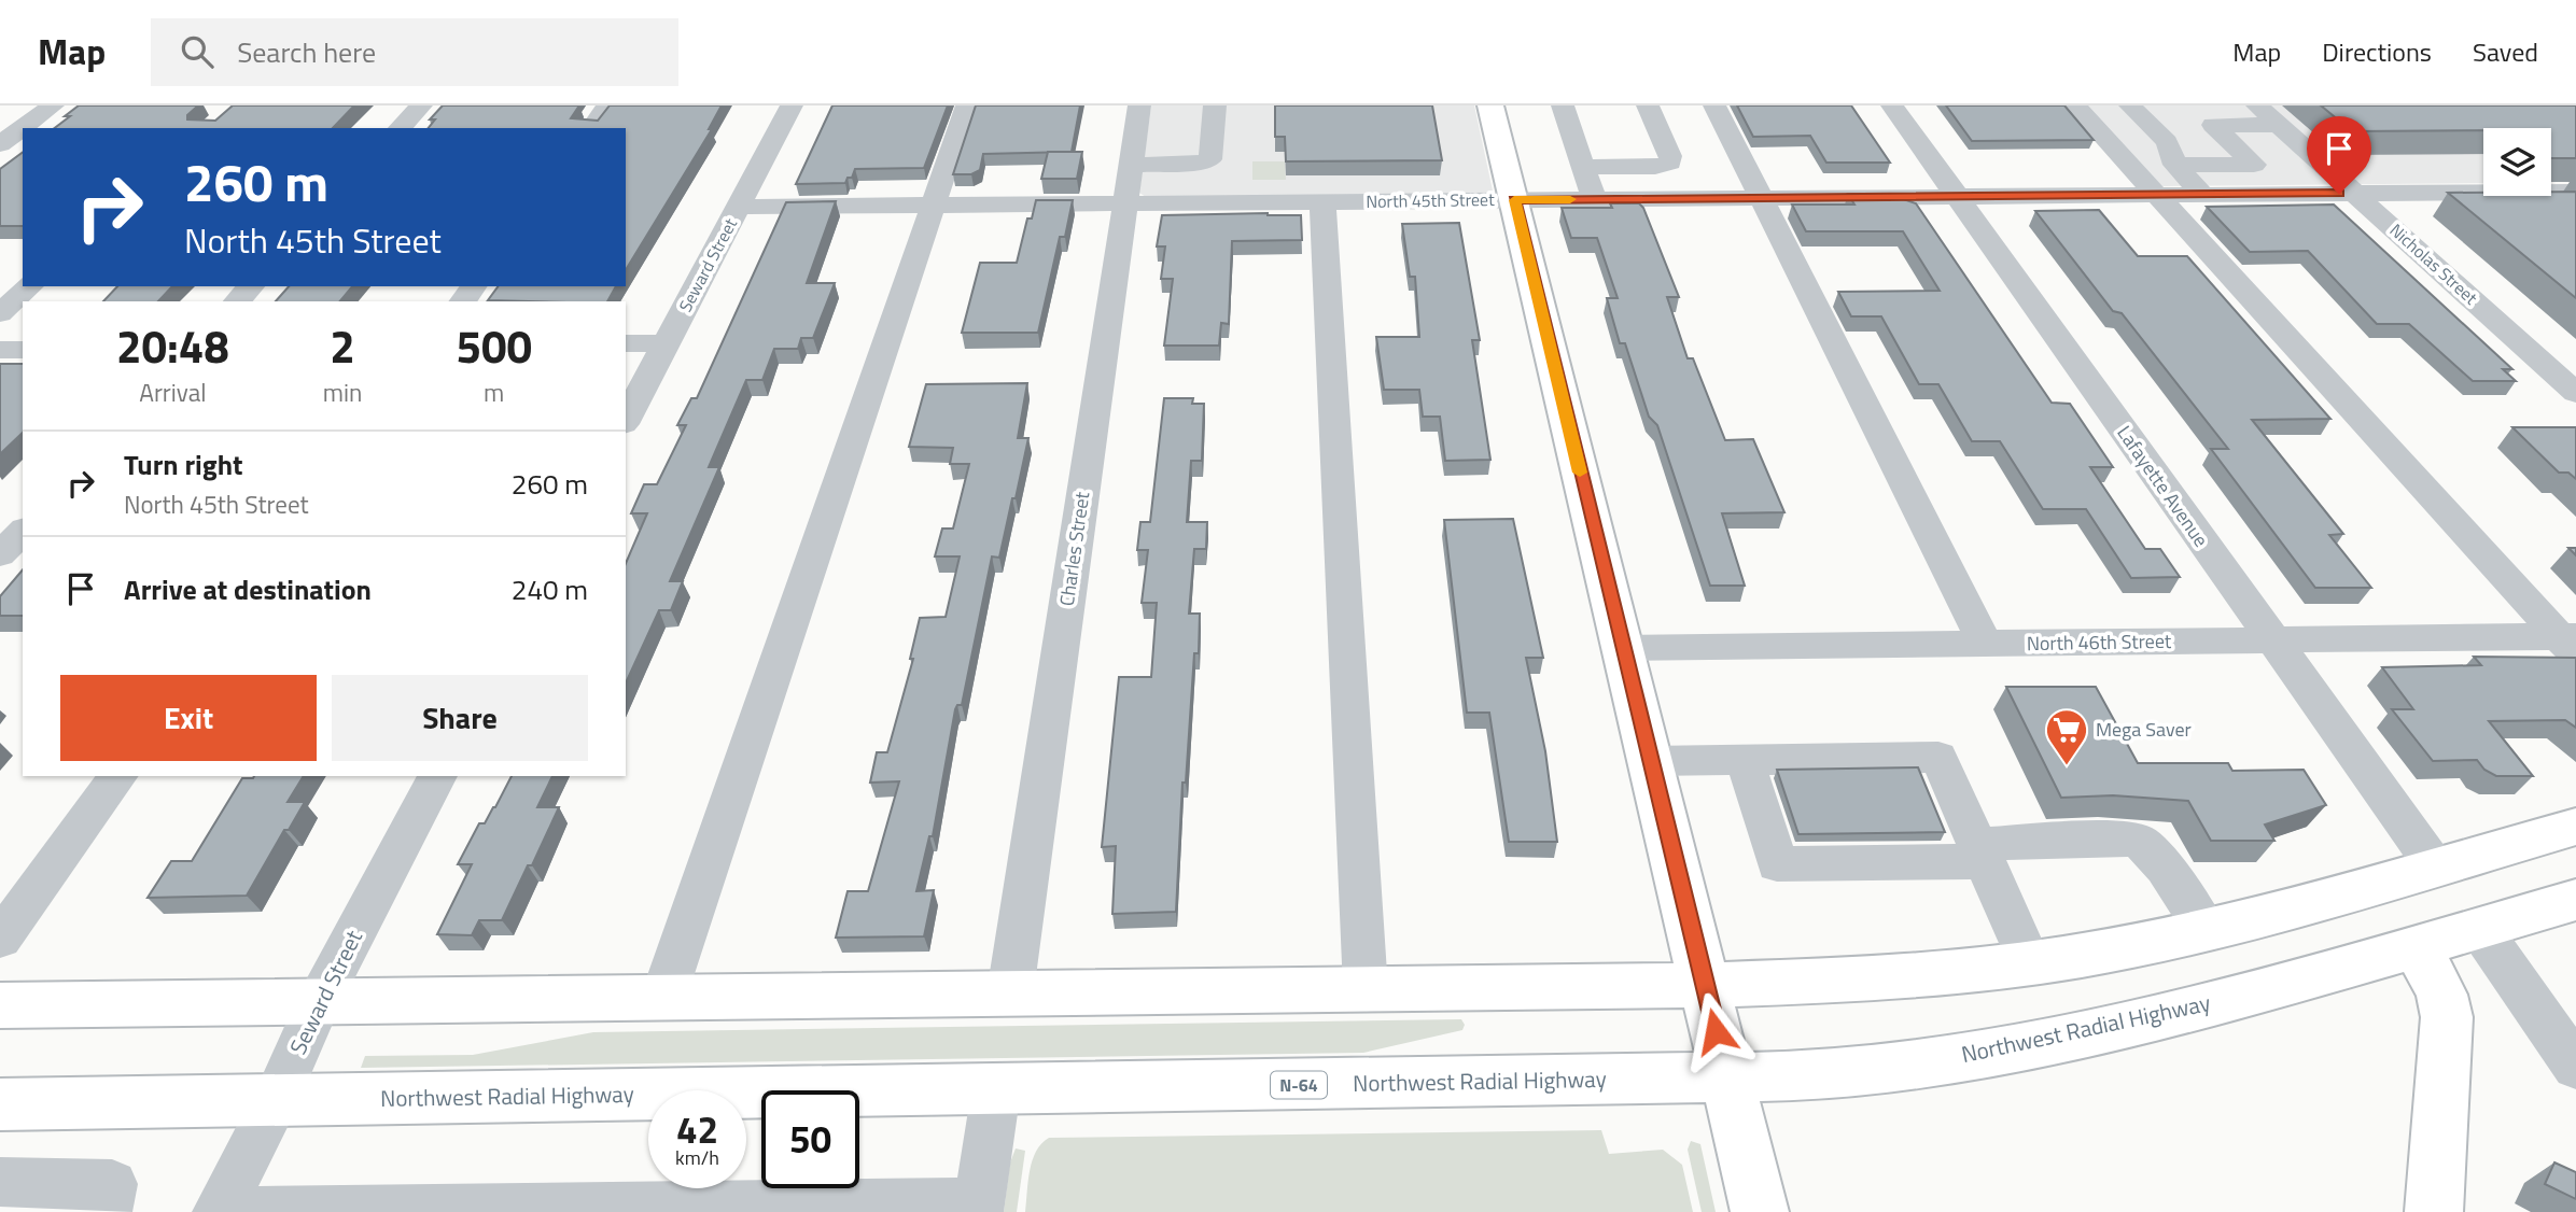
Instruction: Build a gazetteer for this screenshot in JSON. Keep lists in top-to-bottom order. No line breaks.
{"streets":{"main road":["Northwest Radial Highway","N-64"],"street":["North 45th Street","Nicholas Street","Seward Street","Lafayette Avenue","Charles Street","North 46th Street"]},"crossings":[["North 45th Street","Nicholas Street"],["North 45th Street","Seward Street"],["North 45th Street","Lafayette Avenue"],["North 45th Street","Charles Street"],["Seward Street","Northwest Radial Highway"],["Lafayette Avenue","North 46th Street"]],"places":{"supermarket":["Mega Saver"]},"page":{"header":"Map","search":"Search here","nav":["Map","Directions","Saved"],"turn":["260 m","North 45th Street"],"eta":["20:48","Arrival","2","min","500","m"],"list":[{"name":"Turn right","note":"North 45th Street","value":"260 m"},{"name":"Arrive at destination","value":"240 m"}],"buttons":["Exit","Share"],"speed":"42 km/h","limit":"50"}}
